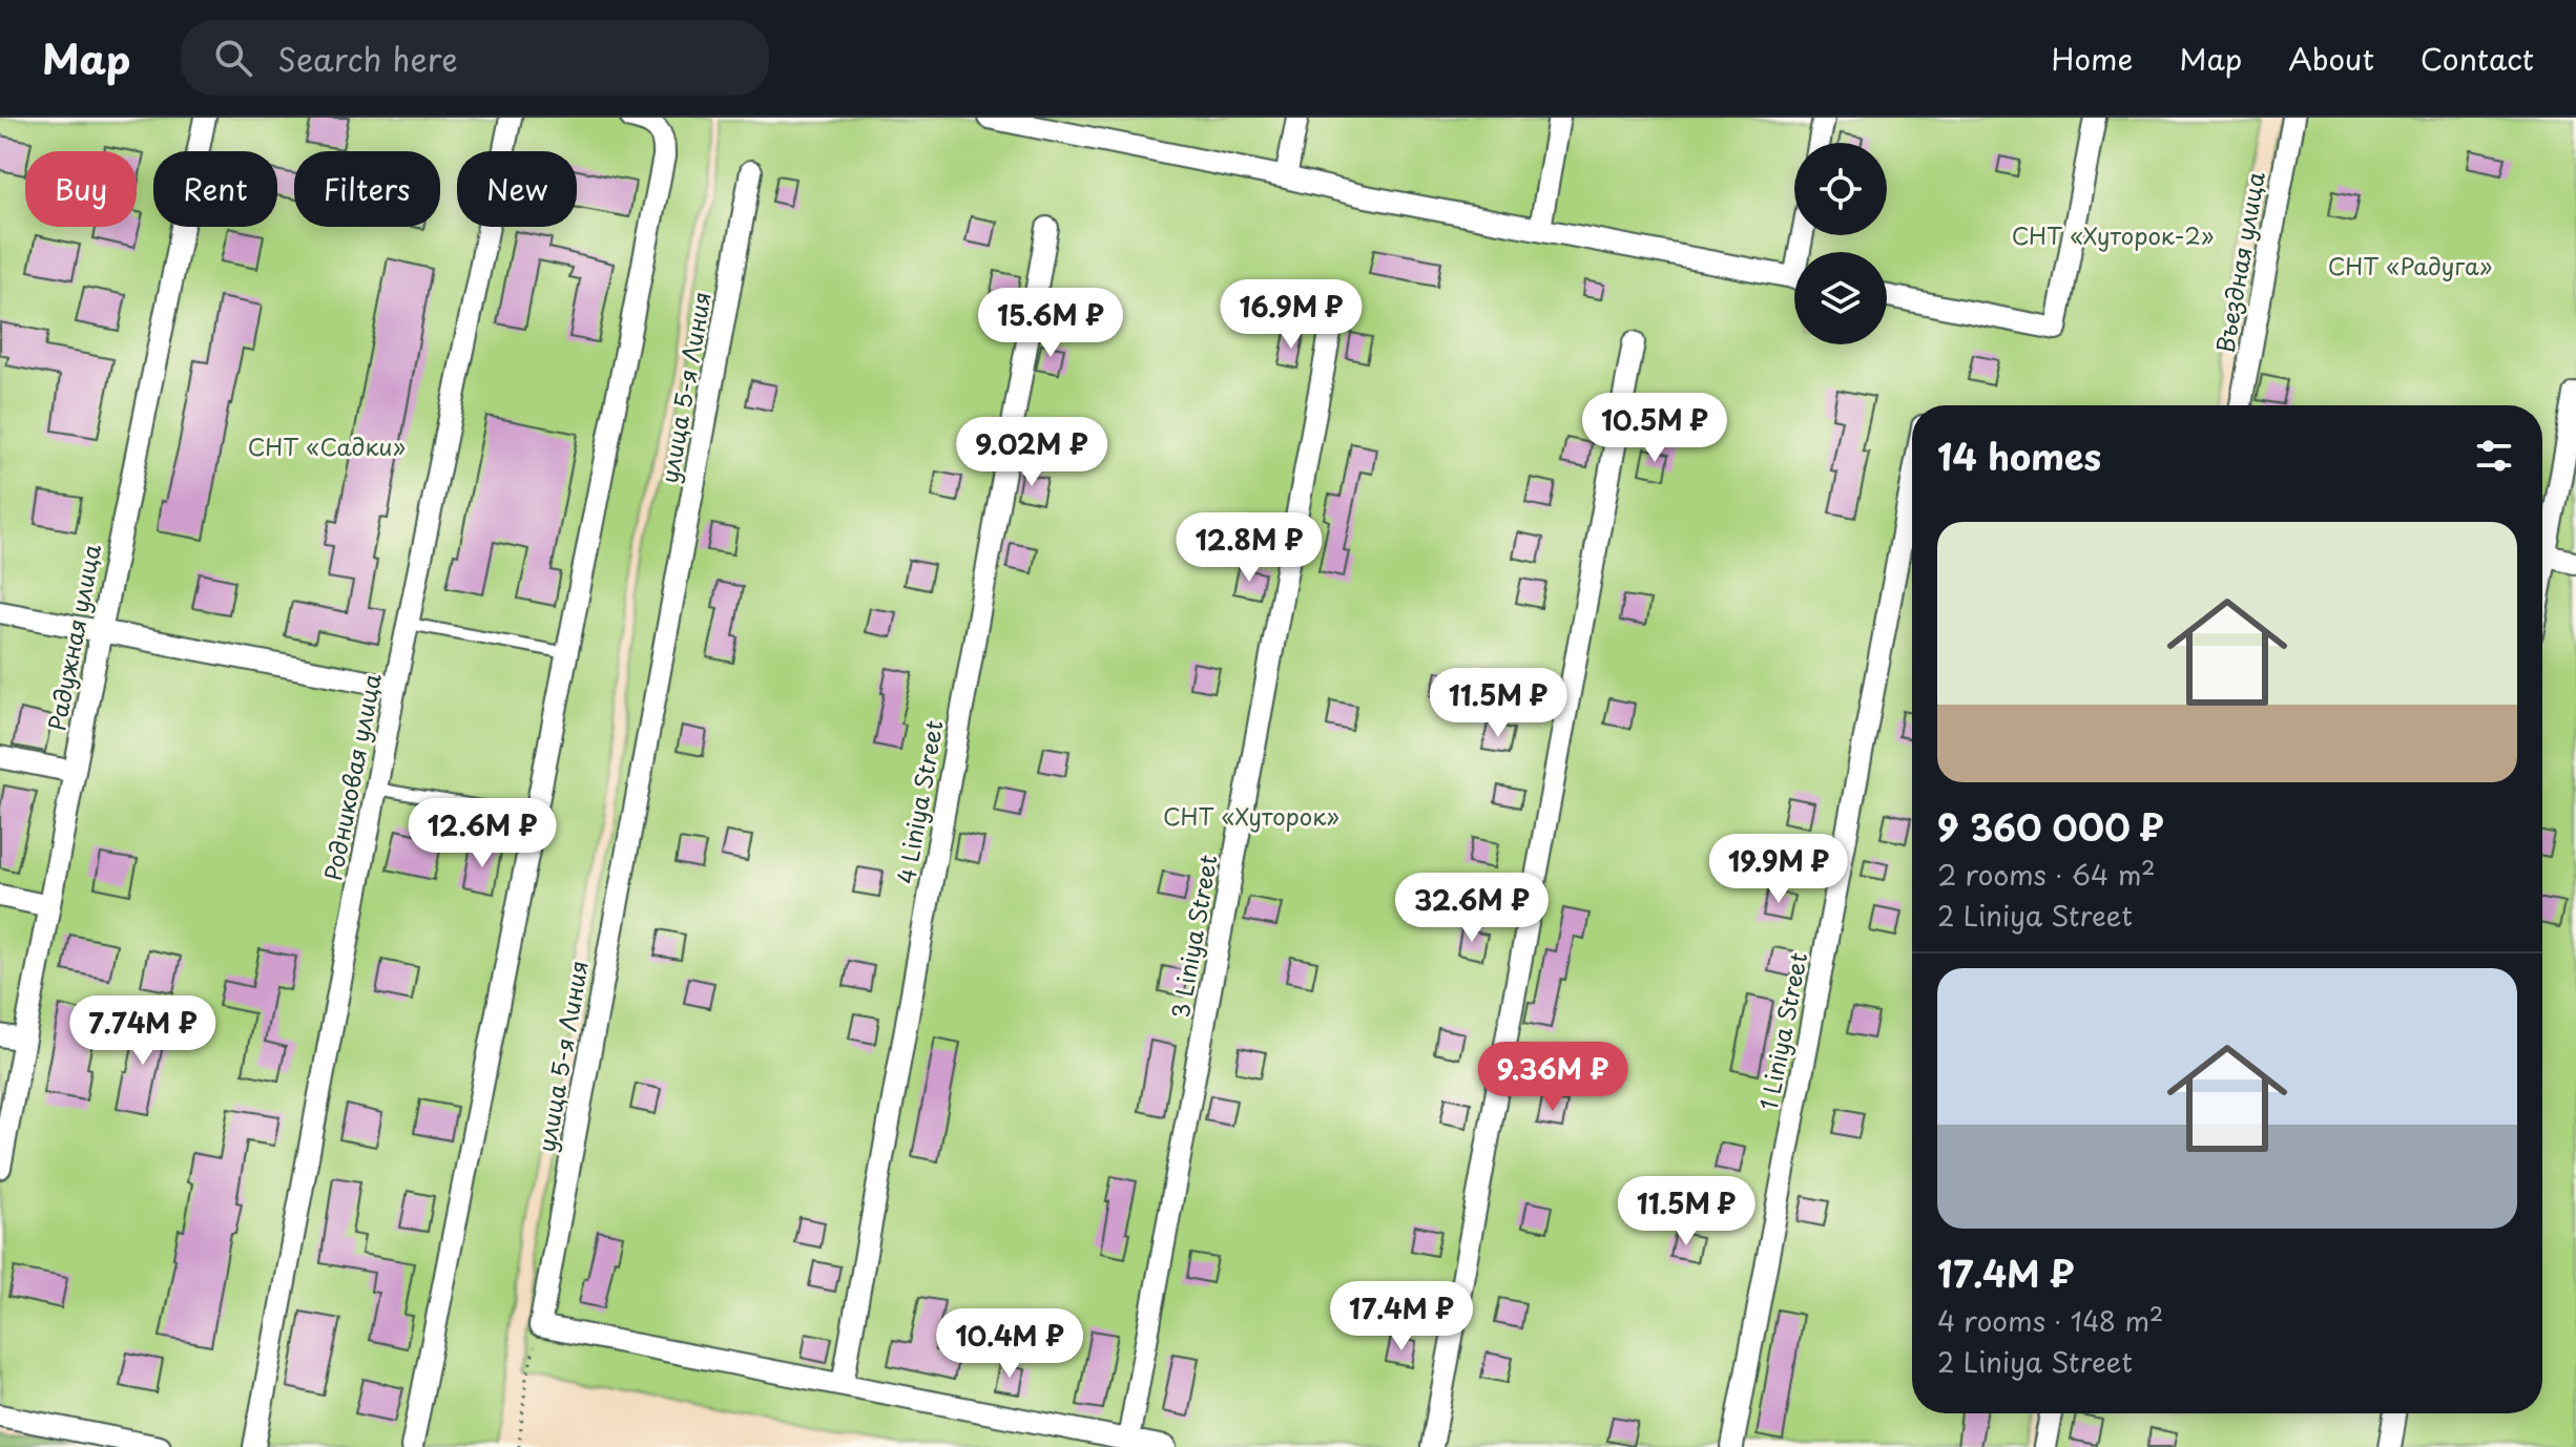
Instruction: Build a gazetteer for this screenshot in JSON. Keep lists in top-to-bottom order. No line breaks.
{"streets":{"street":["Въездная улица","улица 5-я Линия","Радужная улица","Родниковая улица","4 Liniya Street","3 Liniya Street","1 Liniya Street"]},"parks":["СНТ «Хуторок-2»","СНТ «Радуга»","СНТ «Садки»","СНТ «Хуторок»"],"page":{"header":"Map","search":"Search here","nav":["Home","Map","About","Contact"],"chip":["Buy","Rent","Filters","New"],"price":["16.9M ₽","15.6M ₽","10.5M ₽","9.02M ₽","12.8M ₽","11.5M ₽","12.6M ₽","19.9M ₽","32.6M ₽","7.74M ₽","9.36M ₽","11.5M ₽","17.4M ₽","10.4M ₽"],"heading":"14 homes","list":[{"name":"9 360 000 ₽","note":"2 rooms · 64 m² · 2 Liniya Street"},{"name":"17.4M ₽","note":"4 rooms · 148 m² · 2 Liniya Street"}]}}
